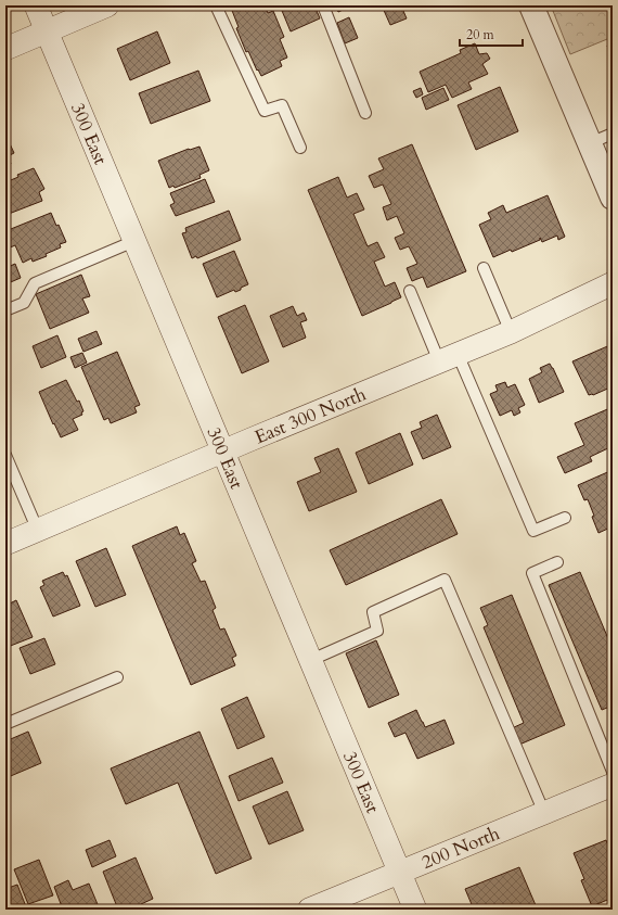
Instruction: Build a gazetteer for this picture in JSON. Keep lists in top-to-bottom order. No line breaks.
{"streets":{"street":["300 East","East 300 North","200 North"]},"crossings":[["300 East","East 300 North"],["300 East","200 North"]],"scale_bar":"20 m"}
